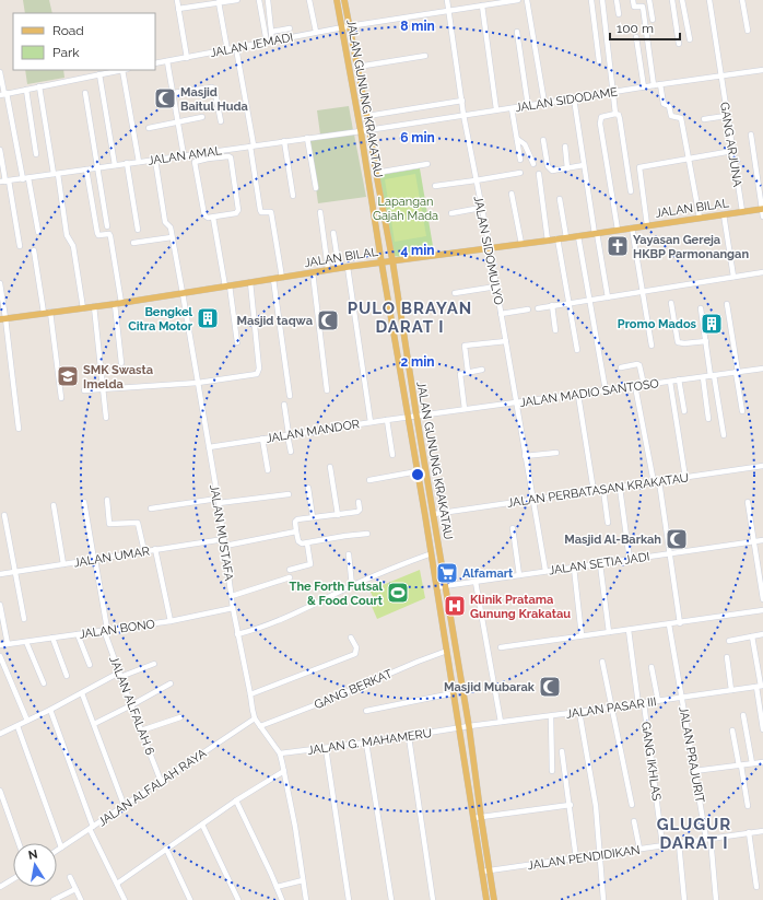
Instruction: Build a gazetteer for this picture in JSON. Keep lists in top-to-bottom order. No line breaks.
{"streets":{"main road":["JALAN GUNUNG KRAKATAU","JALAN BILAL"],"street":["JALAN JEMADI","JALAN SIDODAME","GANG ARJUNA","JALAN AMAL","JALAN SIDOMULYO","JALAN MADIO SANTOSO","JALAN MANDOR","JALAN PERBATASAN KRAKATAU","JALAN MUSTAFA","JALAN UMAR","JALAN SETIA JADI","JALAN BONO","GANG BERKAT","JALAN ALFALAH 6","JALAN PASAR III","JALAN G. MAHAMERU","JALAN PRAJURIT","GANG IKHLAS","JALAN ALFALAH RAYA","JALAN PENDIDIKAN"]},"crossings":[["JALAN JEMADI","JALAN GUNUNG KRAKATAU"],["JALAN JEMADI","JALAN SIDOMULYO"],["JALAN GUNUNG KRAKATAU","JALAN SIDODAME"],["JALAN GUNUNG KRAKATAU","JALAN AMAL"],["JALAN GUNUNG KRAKATAU","JALAN BILAL"],["JALAN GUNUNG KRAKATAU","JALAN MADIO SANTOSO"],["JALAN GUNUNG KRAKATAU","JALAN MANDOR"],["JALAN GUNUNG KRAKATAU","JALAN PERBATASAN KRAKATAU"],["JALAN GUNUNG KRAKATAU","JALAN SETIA JADI"],["JALAN GUNUNG KRAKATAU","GANG BERKAT"],["JALAN GUNUNG KRAKATAU","JALAN PASAR III"],["JALAN GUNUNG KRAKATAU","JALAN G. MAHAMERU"],["JALAN GUNUNG KRAKATAU","JALAN PENDIDIKAN"],["JALAN SIDODAME","GANG ARJUNA"],["JALAN SIDODAME","JALAN AMAL"],["JALAN SIDODAME","JALAN SIDOMULYO"],["GANG ARJUNA","JALAN BILAL"],["JALAN AMAL","JALAN MUSTAFA"],["JALAN BILAL","JALAN SIDOMULYO"],["JALAN BILAL","JALAN MUSTAFA"],["JALAN SIDOMULYO","JALAN MADIO SANTOSO"],["JALAN SIDOMULYO","JALAN PERBATASAN KRAKATAU"],["JALAN SIDOMULYO","JALAN SETIA JADI"],["JALAN MADIO SANTOSO","JALAN MANDOR"],["JALAN MANDOR","JALAN MUSTAFA"],["JALAN MUSTAFA","JALAN UMAR"],["JALAN MUSTAFA","JALAN BONO"],["JALAN MUSTAFA","GANG BERKAT"],["JALAN MUSTAFA","JALAN G. MAHAMERU"],["JALAN MUSTAFA","JALAN ALFALAH RAYA"],["JALAN UMAR","JALAN ALFALAH 6"],["JALAN BONO","JALAN ALFALAH 6"],["JALAN ALFALAH 6","JALAN ALFALAH RAYA"],["JALAN PASAR III","JALAN G. MAHAMERU"],["JALAN PASAR III","JALAN PRAJURIT"],["JALAN PASAR III","GANG IKHLAS"],["JALAN PRAJURIT","JALAN PENDIDIKAN"],["GANG IKHLAS","JALAN PENDIDIKAN"]],"districts":["PULO BRAYAN DARAT I","GLUGUR DARAT I"],"parks":["Lapangan Gajah Mada"],"places":{"mosque":["Masjid Baitul Huda","Masjid taqwa","Masjid Al-Barkah","Masjid Mubarak"],"church":["Yayasan Gereja HKBP Parmonangan"],"building":["Bengkel Citra Motor","Promo Mados"],"school or university":["SMK Swasta Imelda"],"supermarket":["Alfamart"],"sports":["The Forth Futsal & Food Court"],"hospital":["Klinik Pratama Gunung Krakatau"]},"legend":["Road","Park"],"scale_bar":"100 m","north":"top","rings":["8 min","6 min","4 min","2 min"]}
